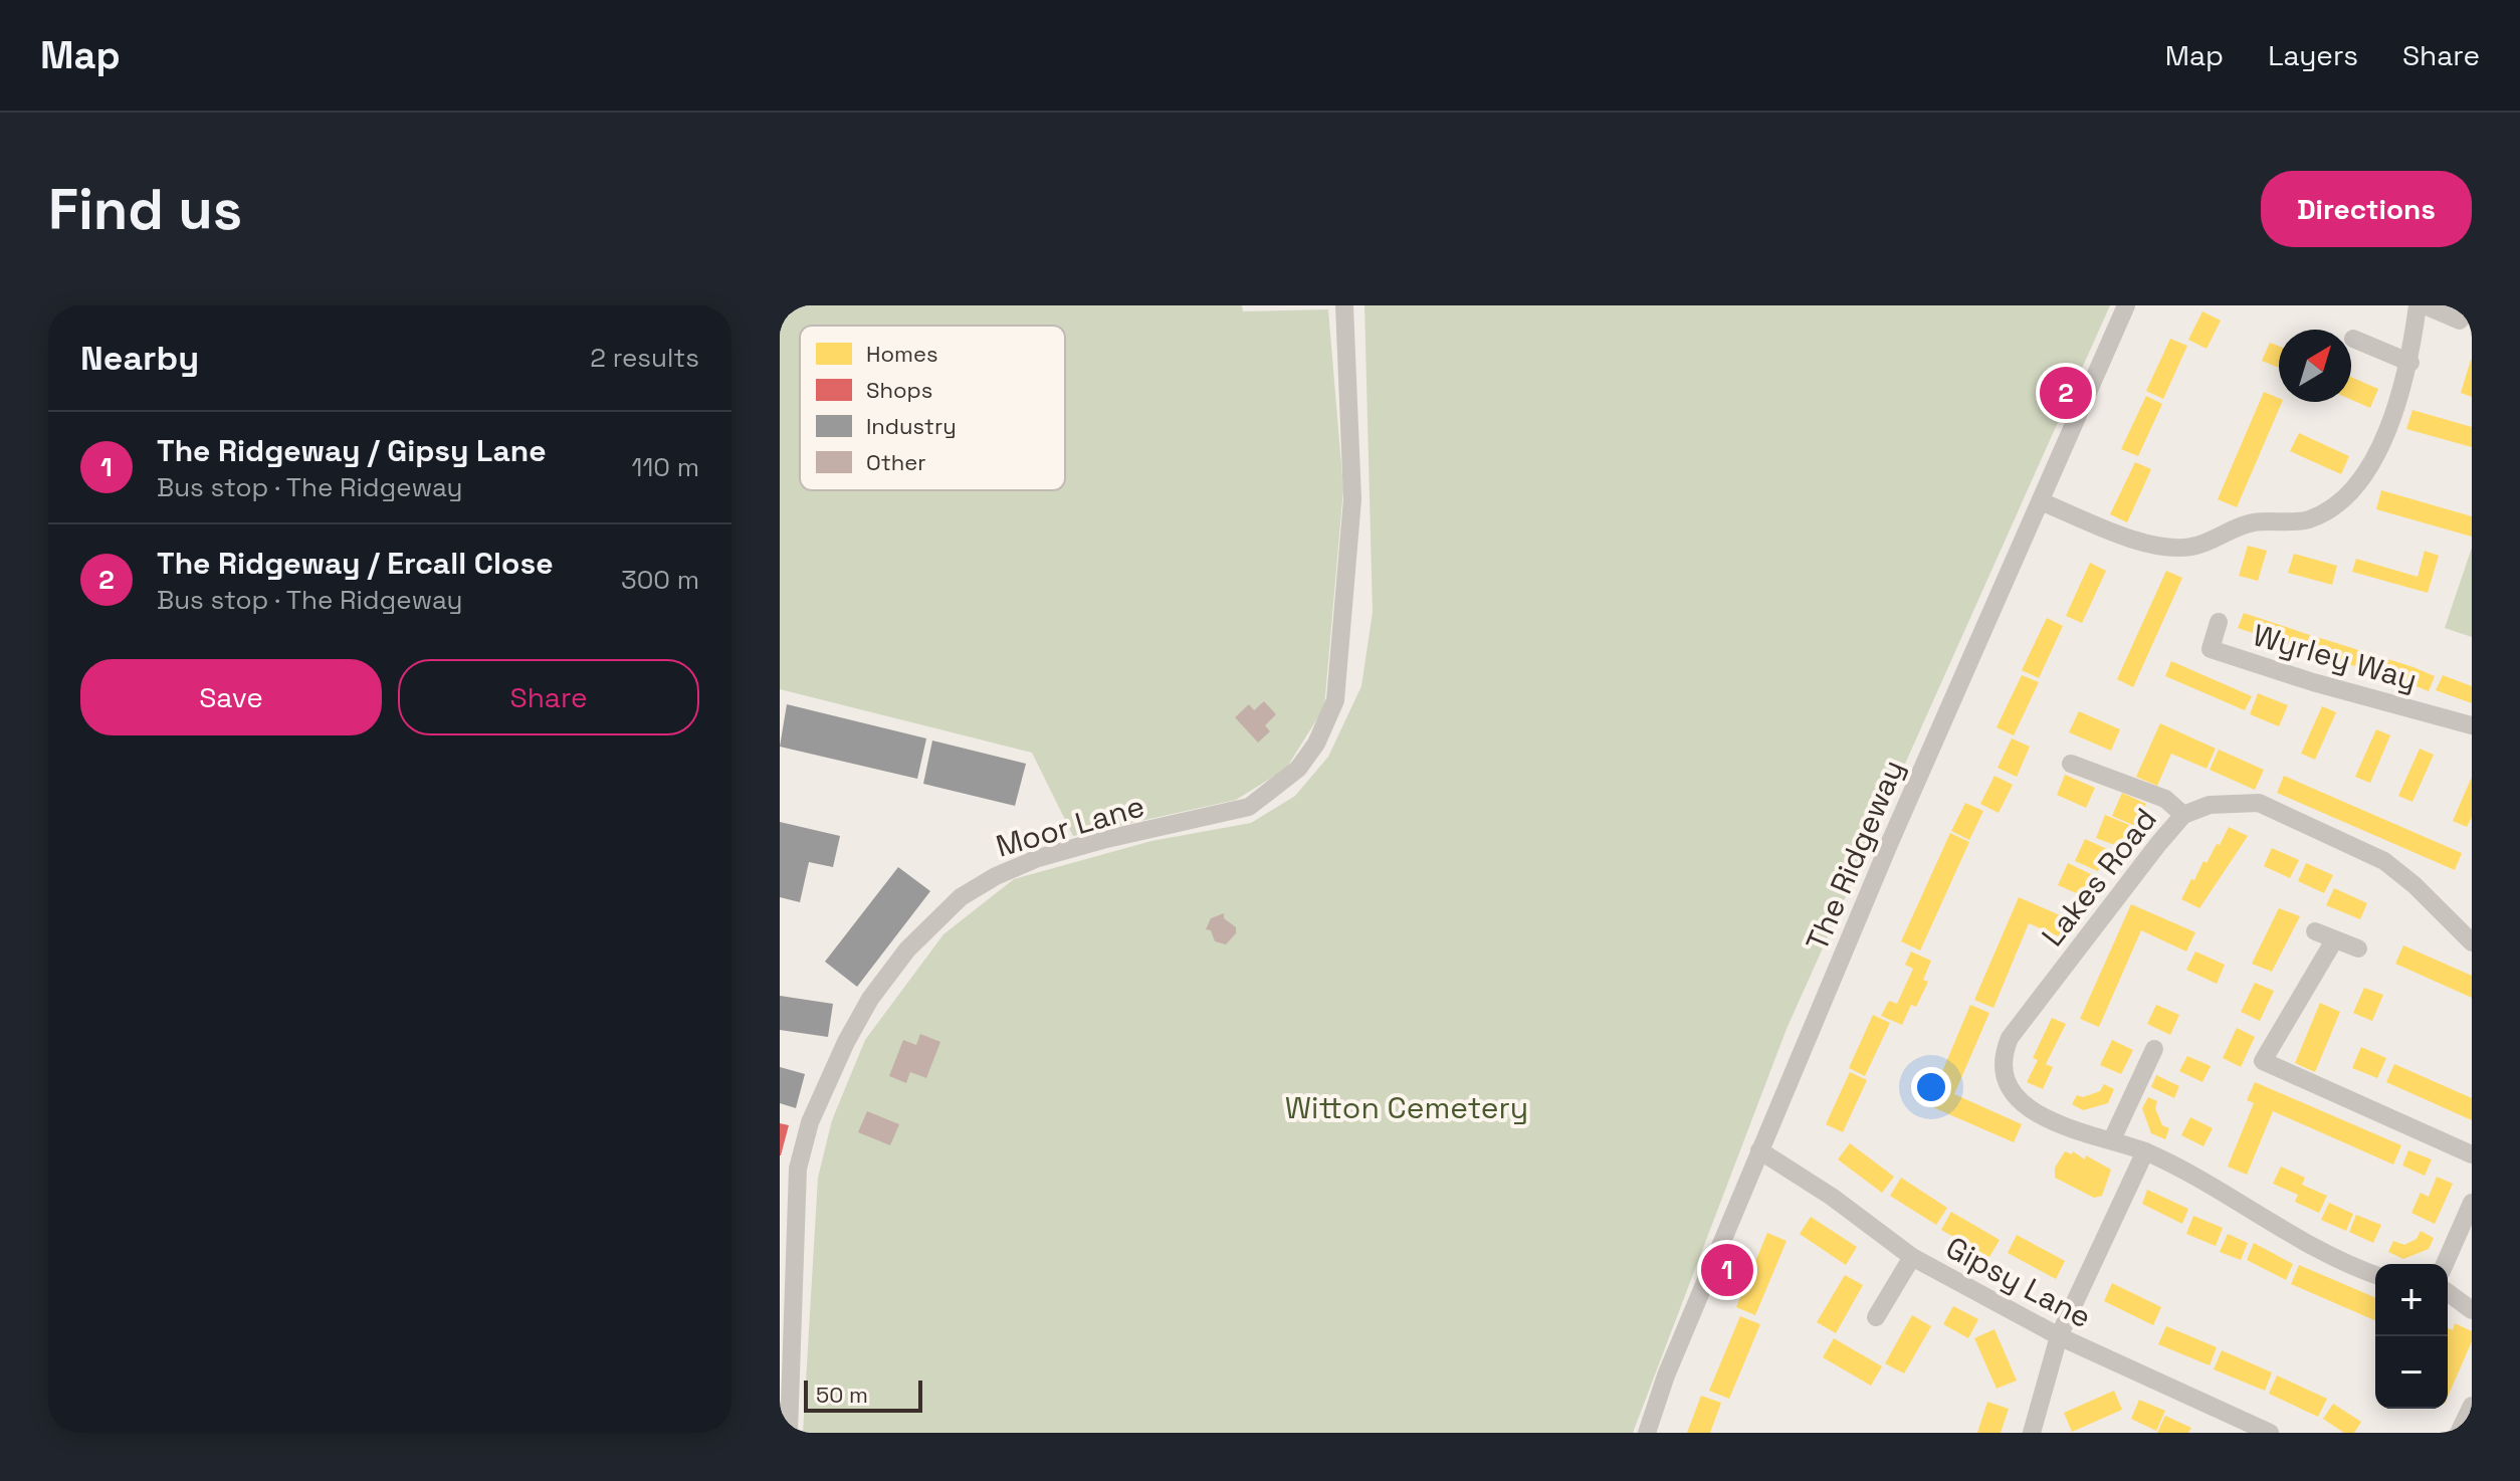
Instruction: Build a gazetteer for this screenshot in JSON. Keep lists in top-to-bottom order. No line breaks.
{"streets":{"street":["Wyrley Way","Moor Lane","The Ridgeway","Lakes Road","Gipsy Lane"]},"crossings":[["The Ridgeway","Gipsy Lane"]],"parks":["Witton Cemetery"],"legend":["Homes","Shops","Industry","Other"],"scale_bar":"50 m","north":"top right","page":{"header":"Map","nav":["Map","Layers","Share"],"buttons":["Directions",["Save","Share"]],"title":"Find us","heading":["Nearby","2 results"],"pins":["2","1"],"list":[{"mark":"1","name":"The Ridgeway / Gipsy Lane","note":"Bus stop · The Ridgeway","value":"110 m"},{"mark":"2","name":"The Ridgeway / Ercall Close","note":"Bus stop · The Ridgeway","value":"300 m"}],"map_buttons":["+","−"],"scale":"50 m"}}
